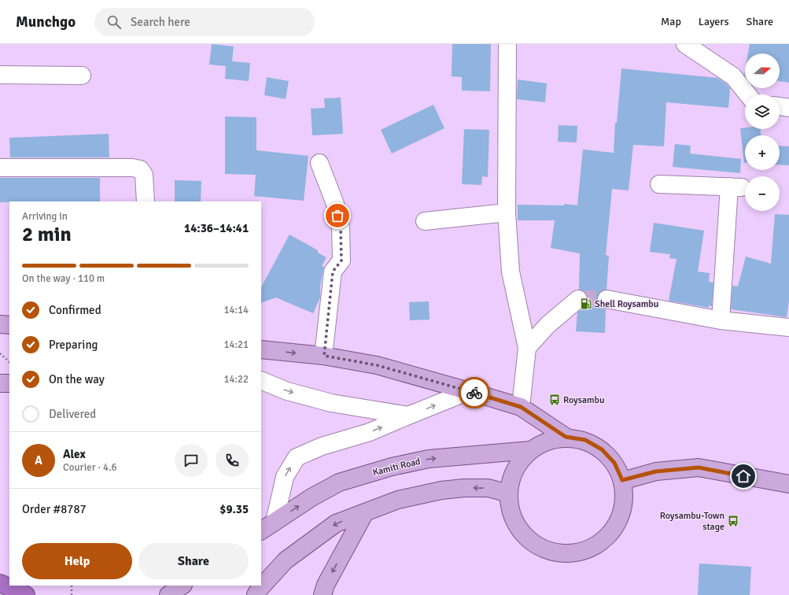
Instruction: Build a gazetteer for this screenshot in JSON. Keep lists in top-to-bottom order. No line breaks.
{"streets":{"main road":["Kamiti Road"]},"places":{"fuel station":["Shell Roysambu"],"bus stop":["Roysambu","Roysambu-Town stage"]},"north":"right","page":{"header":"Munchgo","search":"Search here","nav":["Map","Layers","Share"],"map_buttons":["+","−"],"heading":["2 min","Arriving in","14:36–14:41"],"panel":["Alex","Courier · 4.6","Order #8787","$9.35"],"bar":"On the way · 110 m","list":[["Confirmed","14:14"],["Preparing","14:21"],["On the way","14:22"],"Delivered"],"round":"A","buttons":["Help","Share"]}}
